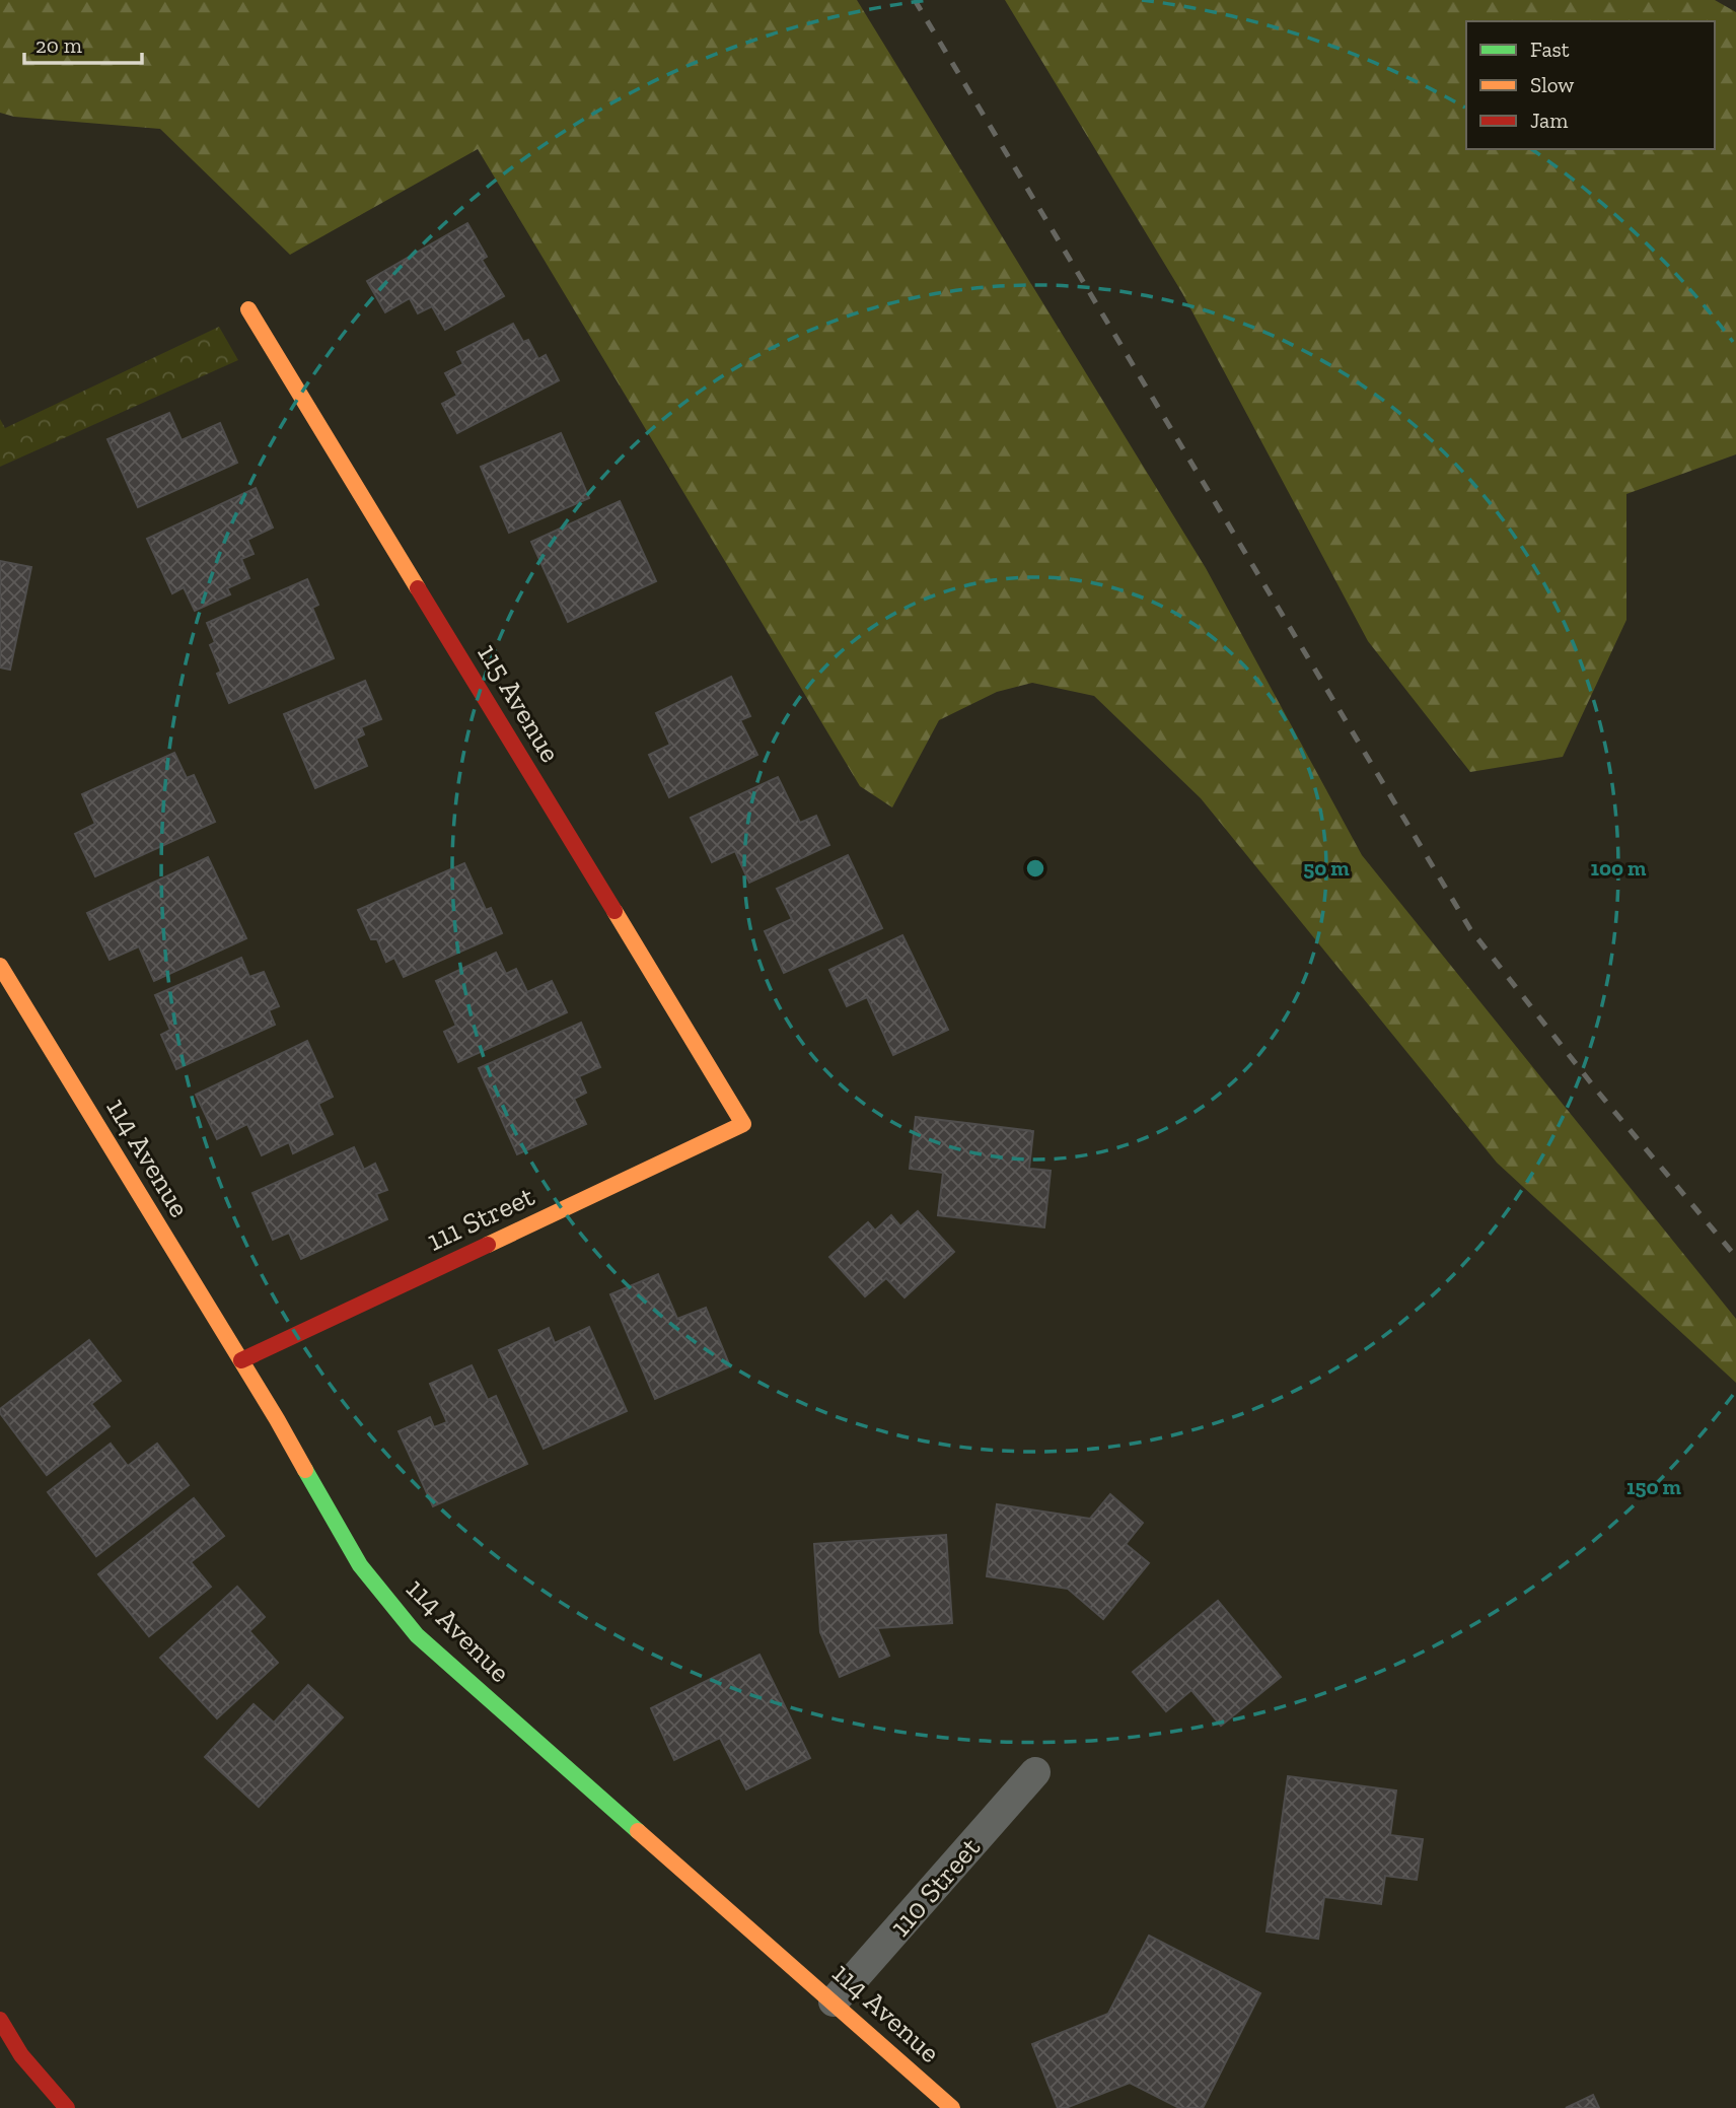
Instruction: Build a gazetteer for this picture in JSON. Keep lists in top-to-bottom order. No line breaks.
{"streets":{"street":["115 Avenue","114 Avenue","111 Street","110 Street"]},"crossings":[["115 Avenue","111 Street"],["114 Avenue","111 Street"],["114 Avenue","110 Street"]],"legend":["Fast","Slow","Jam"],"scale_bar":"20 m","rings":["50 m","100 m","150 m"]}
